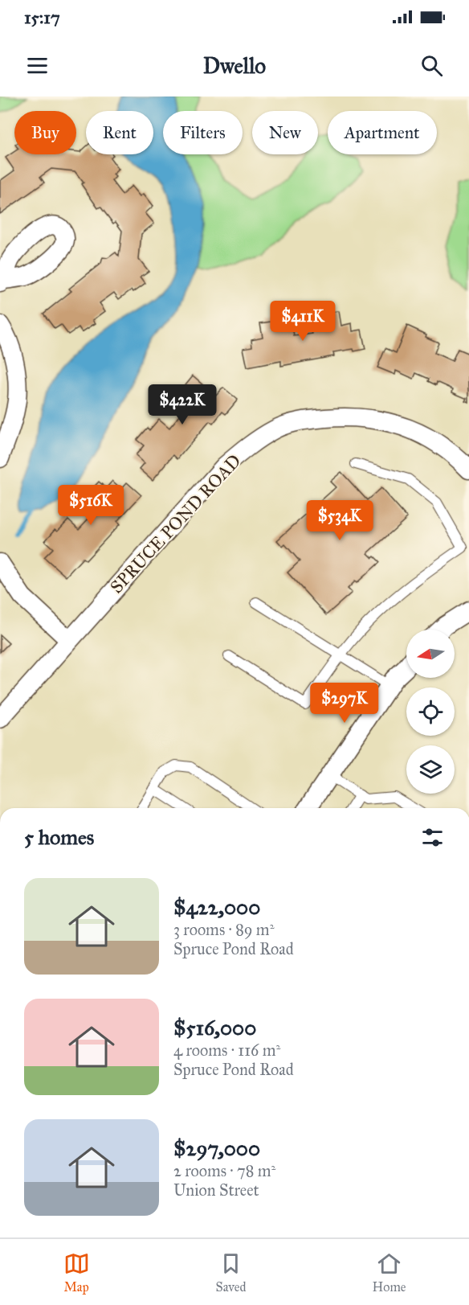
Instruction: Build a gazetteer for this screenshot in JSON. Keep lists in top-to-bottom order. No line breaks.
{"streets":{"street":["SPRUCE POND ROAD"]},"north":"left","page":{"status":"15:17","header":"Dwello","chip":["Buy","Rent","Filters","New","Apartment"],"price":["$411K","$422K","$516K","$534K","$297K"],"heading":"5 homes","list":[{"name":"$422,000","note":"3 rooms · 89 m² · Spruce Pond Road"},{"name":"$516,000","note":"4 rooms · 116 m² · Spruce Pond Road"},{"name":"$297,000","note":"2 rooms · 78 m² · Union Street"}],"tabs":["Map","Saved","Home"]}}
